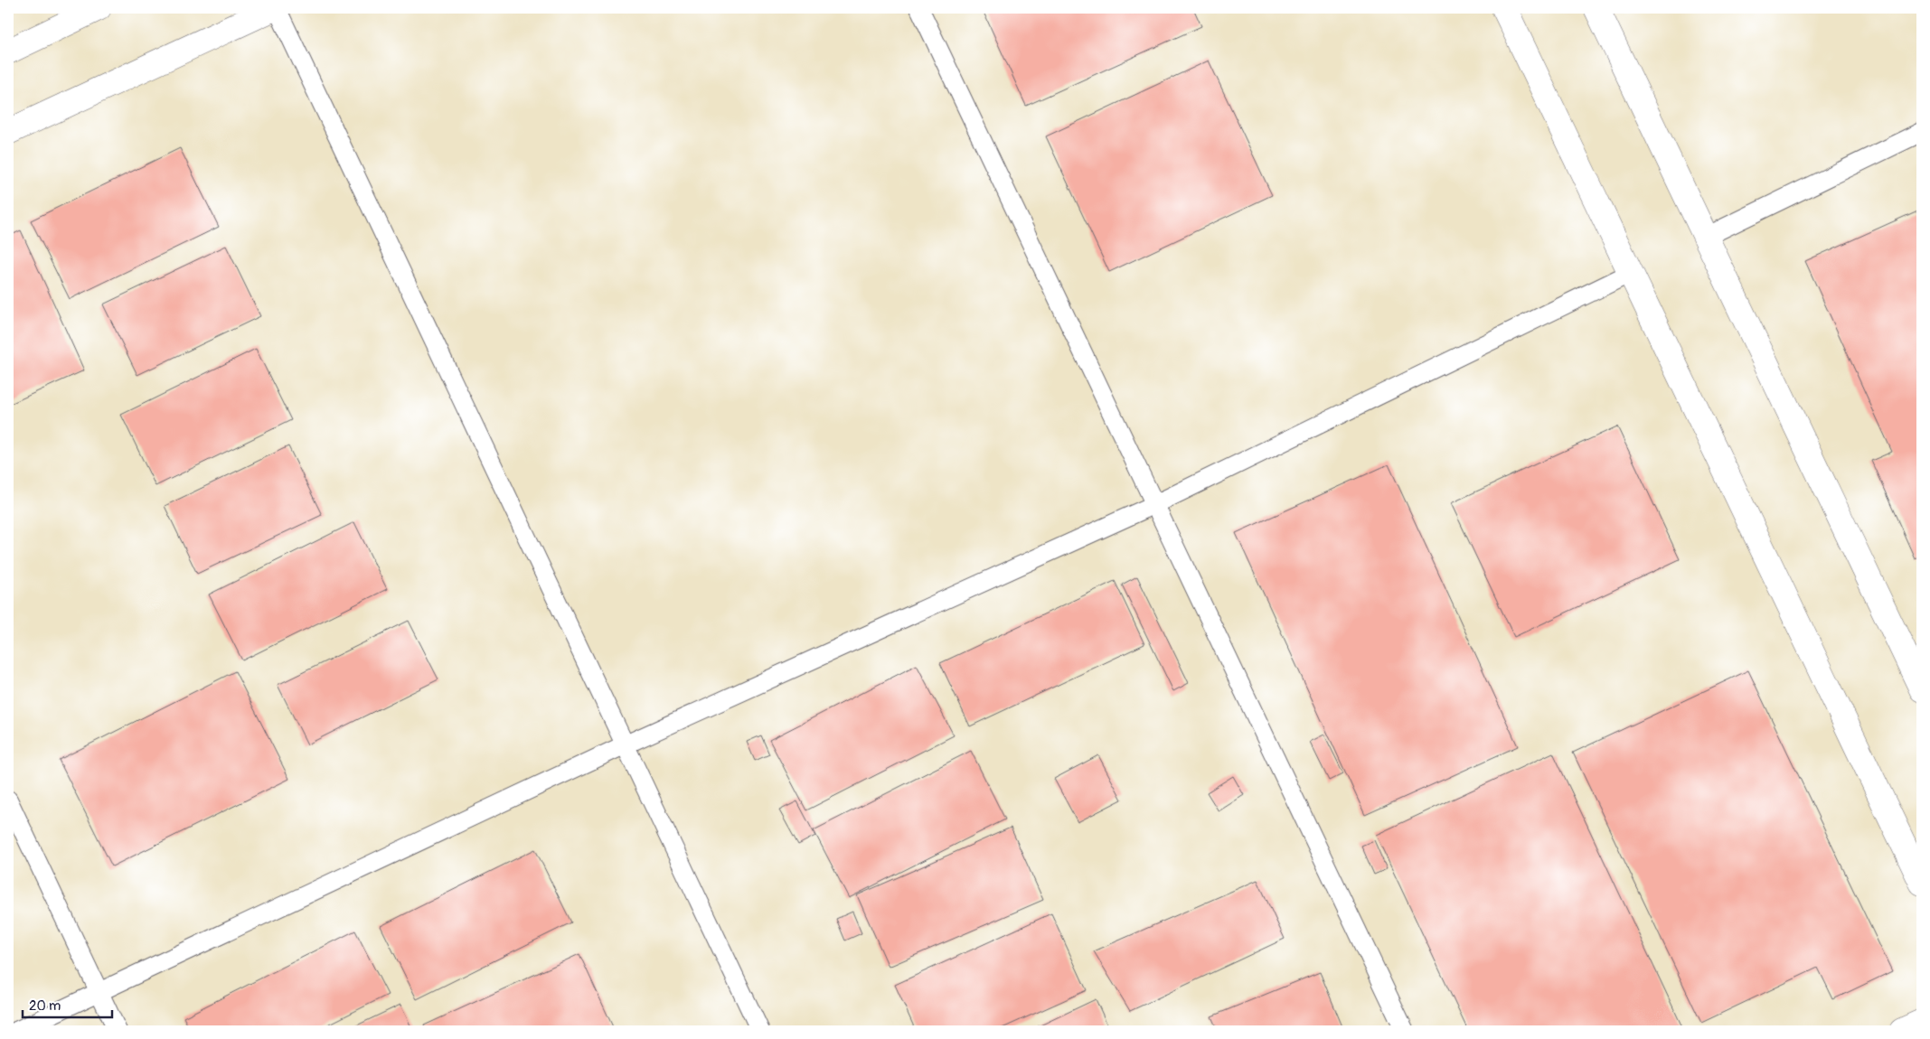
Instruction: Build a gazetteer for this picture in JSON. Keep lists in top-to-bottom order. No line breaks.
{"scale_bar":"20 m"}
